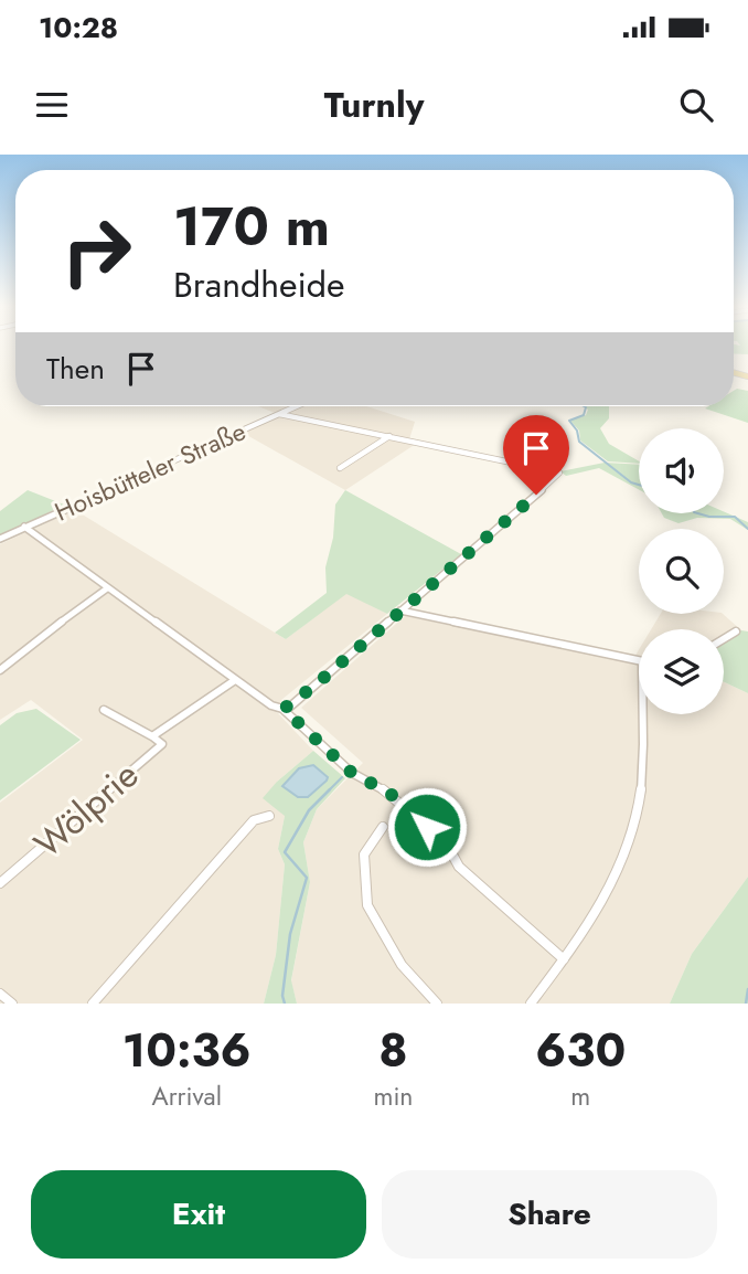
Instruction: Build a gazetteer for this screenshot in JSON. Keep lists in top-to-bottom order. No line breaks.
{"streets":{"street":["Hoisbütteler Straße","Wölprie"]},"page":{"status":"10:28","header":"Turnly","turn":["170 m","Brandheide"],"then":"Then","eta":["10:36","Arrival","8","min","630","m"],"buttons":["Exit","Share"]}}
